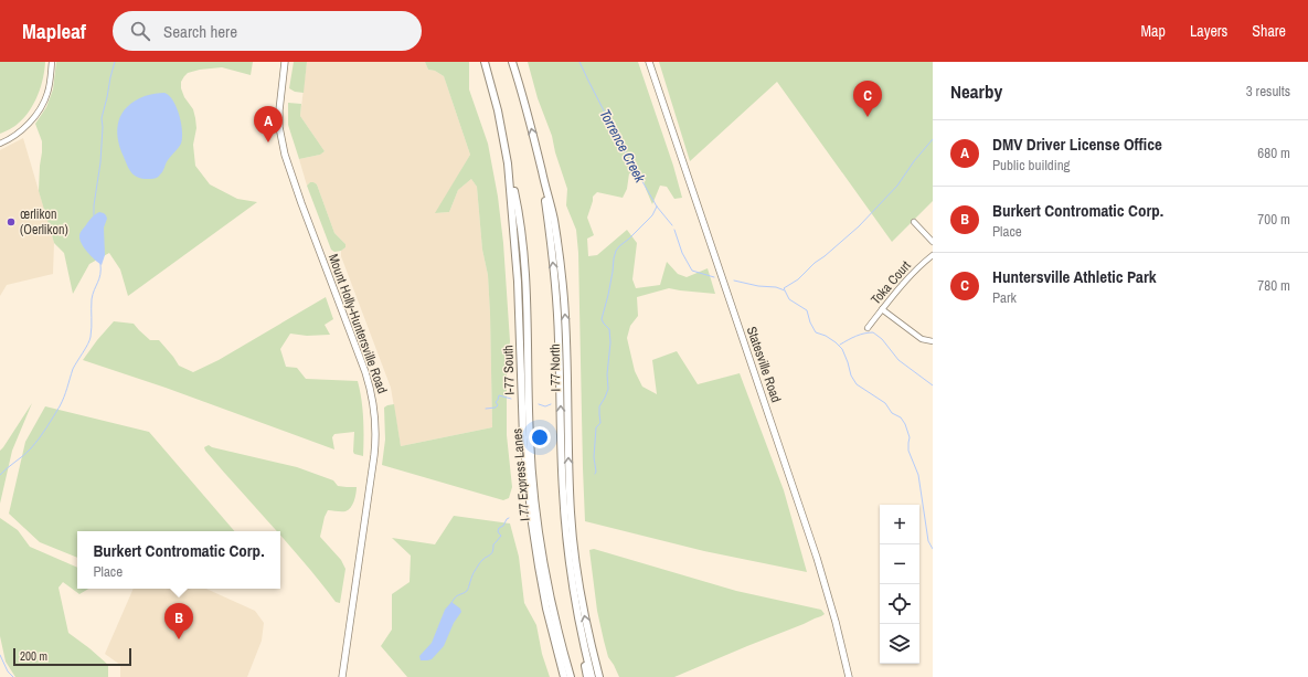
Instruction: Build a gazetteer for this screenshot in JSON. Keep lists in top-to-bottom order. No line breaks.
{"streets":{"highway":["I 77 North","I-77 South","I 77 Express Lanes"],"main road":["Mount Holly-Huntersville Road","Statesville Road"],"street":["Toka Court"]},"crossings":[["I-77 South","I 77 Express Lanes"]],"water":["Torrence Creek"],"places":["œrlikon (Oerlikon)"],"scale_bar":"200 m","page":{"header":"Mapleaf","search":"Search here","nav":["Map","Layers","Share"],"heading":["Nearby","3 results"],"pins":["C","A","B"],"list":[{"mark":"A","name":"DMV Driver License Office","note":"Public building","value":"680 m"},{"mark":"B","name":"Burkert Contromatic Corp.","note":"Place","value":"700 m"},{"mark":"C","name":"Huntersville Athletic Park","note":"Park","value":"780 m"}],"map_buttons":["+","−"],"popup":["Burkert Contromatic Corp.","Place"],"scale":"200 m"}}
